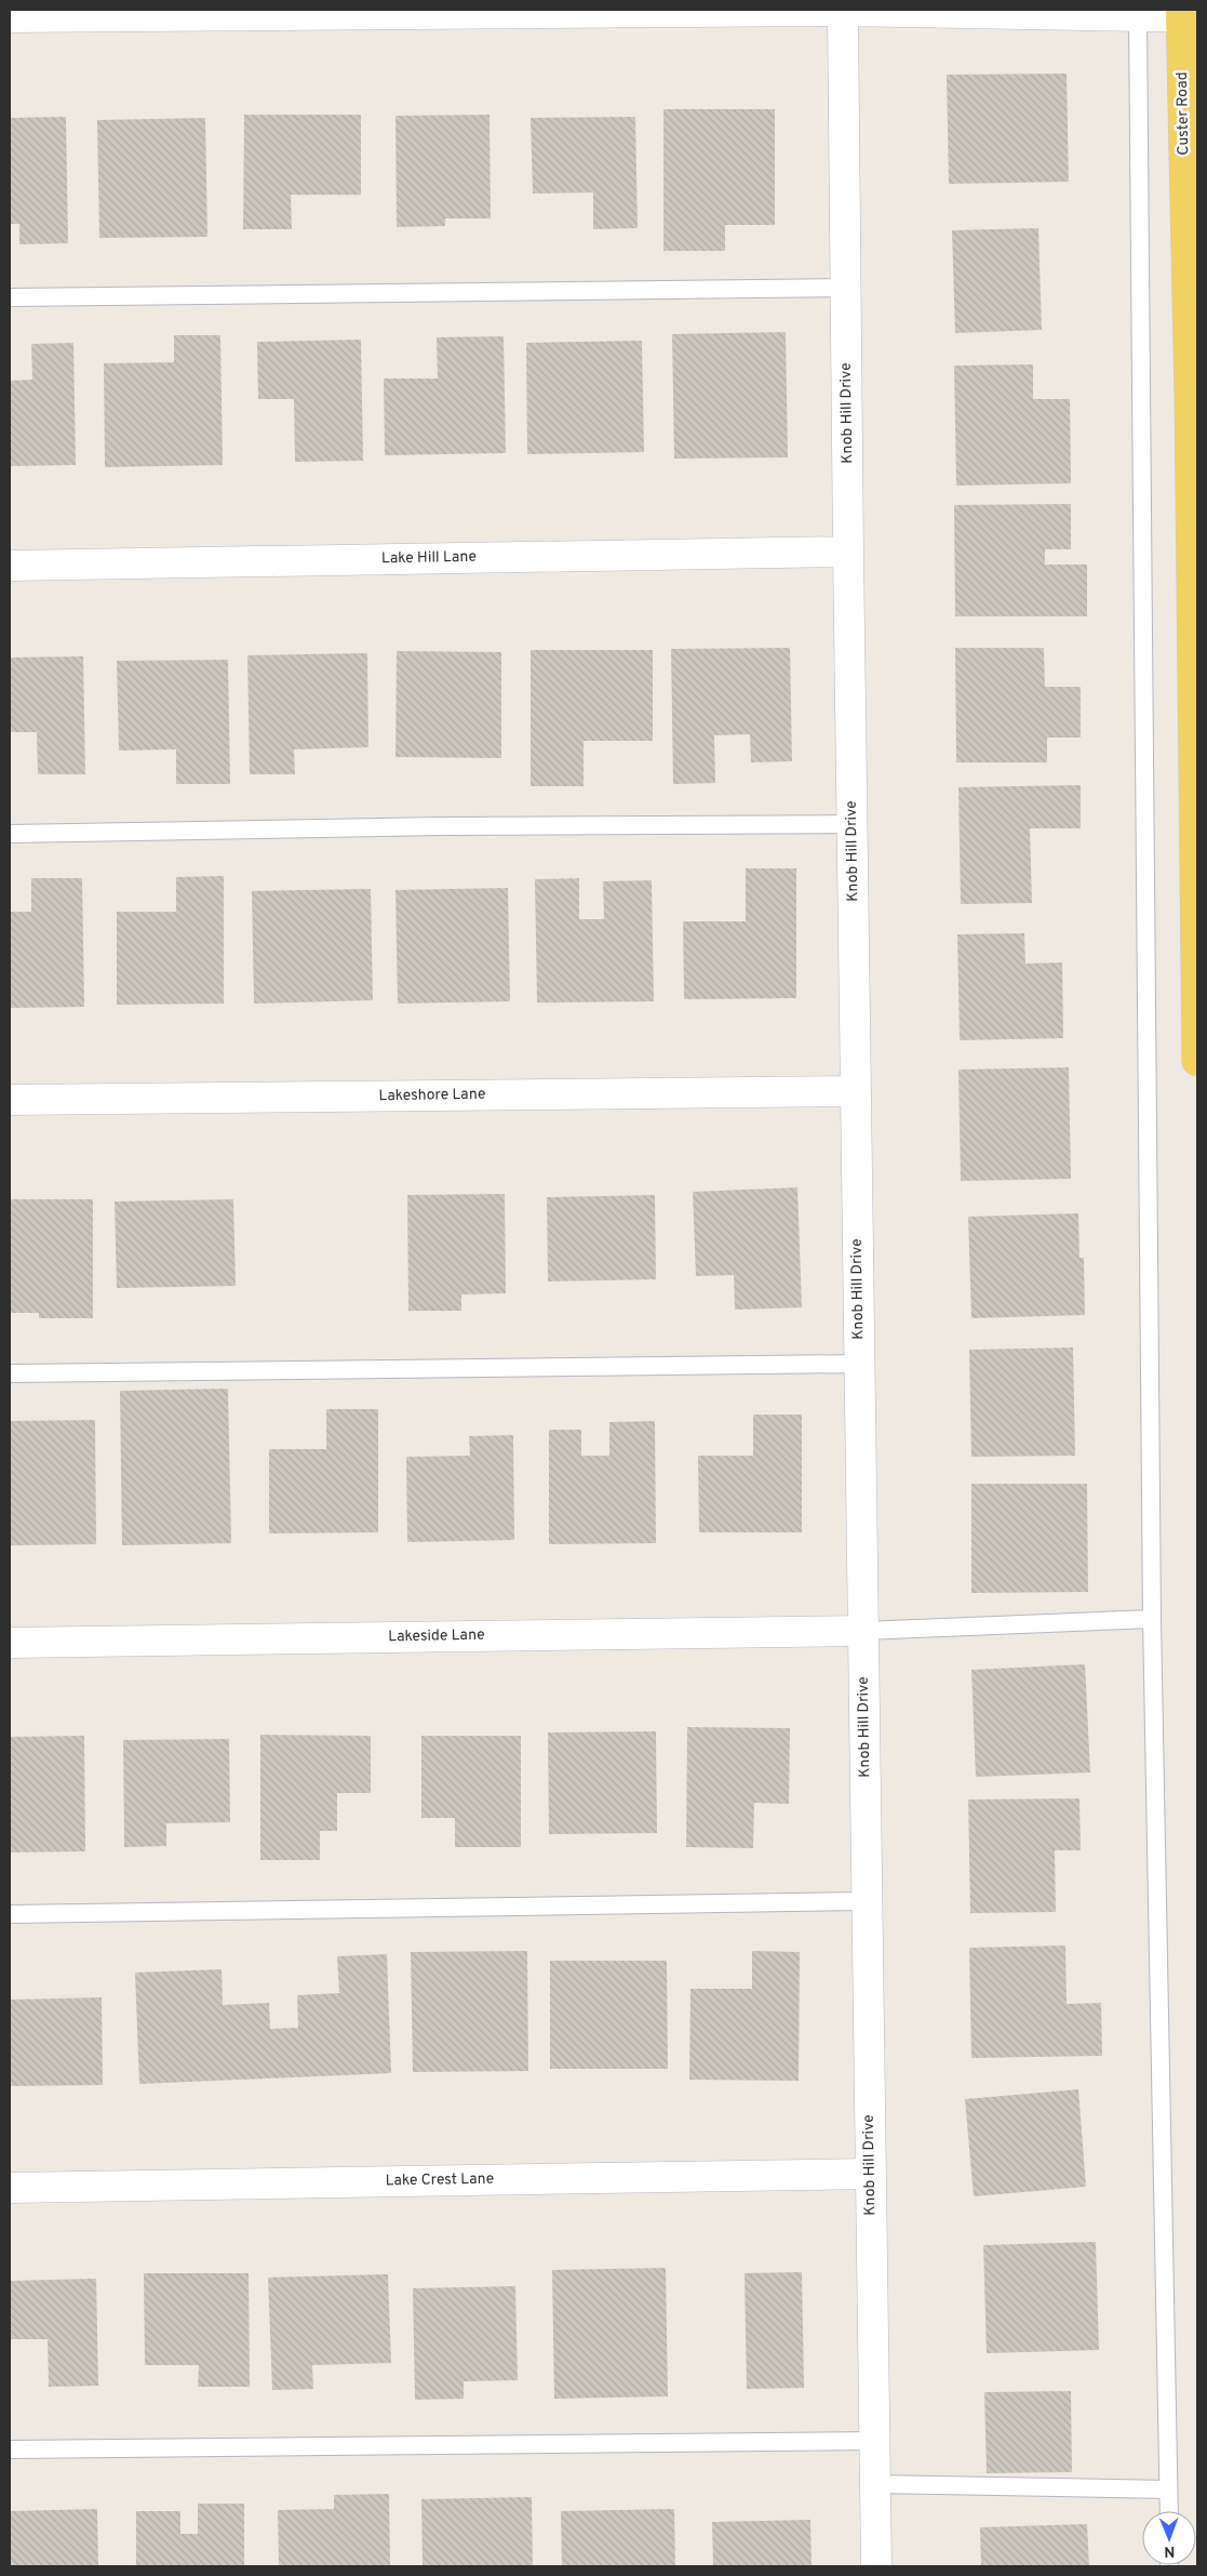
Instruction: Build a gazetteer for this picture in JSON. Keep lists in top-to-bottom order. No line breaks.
{"streets":{"main road":["Custer Road"],"street":["Knob Hill Drive","Lake Hill Lane","Lakeshore Lane","Lakeside Lane","Lake Crest Lane"]},"crossings":[["Knob Hill Drive","Lake Hill Lane"],["Knob Hill Drive","Lakeshore Lane"],["Knob Hill Drive","Lakeside Lane"],["Knob Hill Drive","Lake Crest Lane"]],"north":"bottom"}
